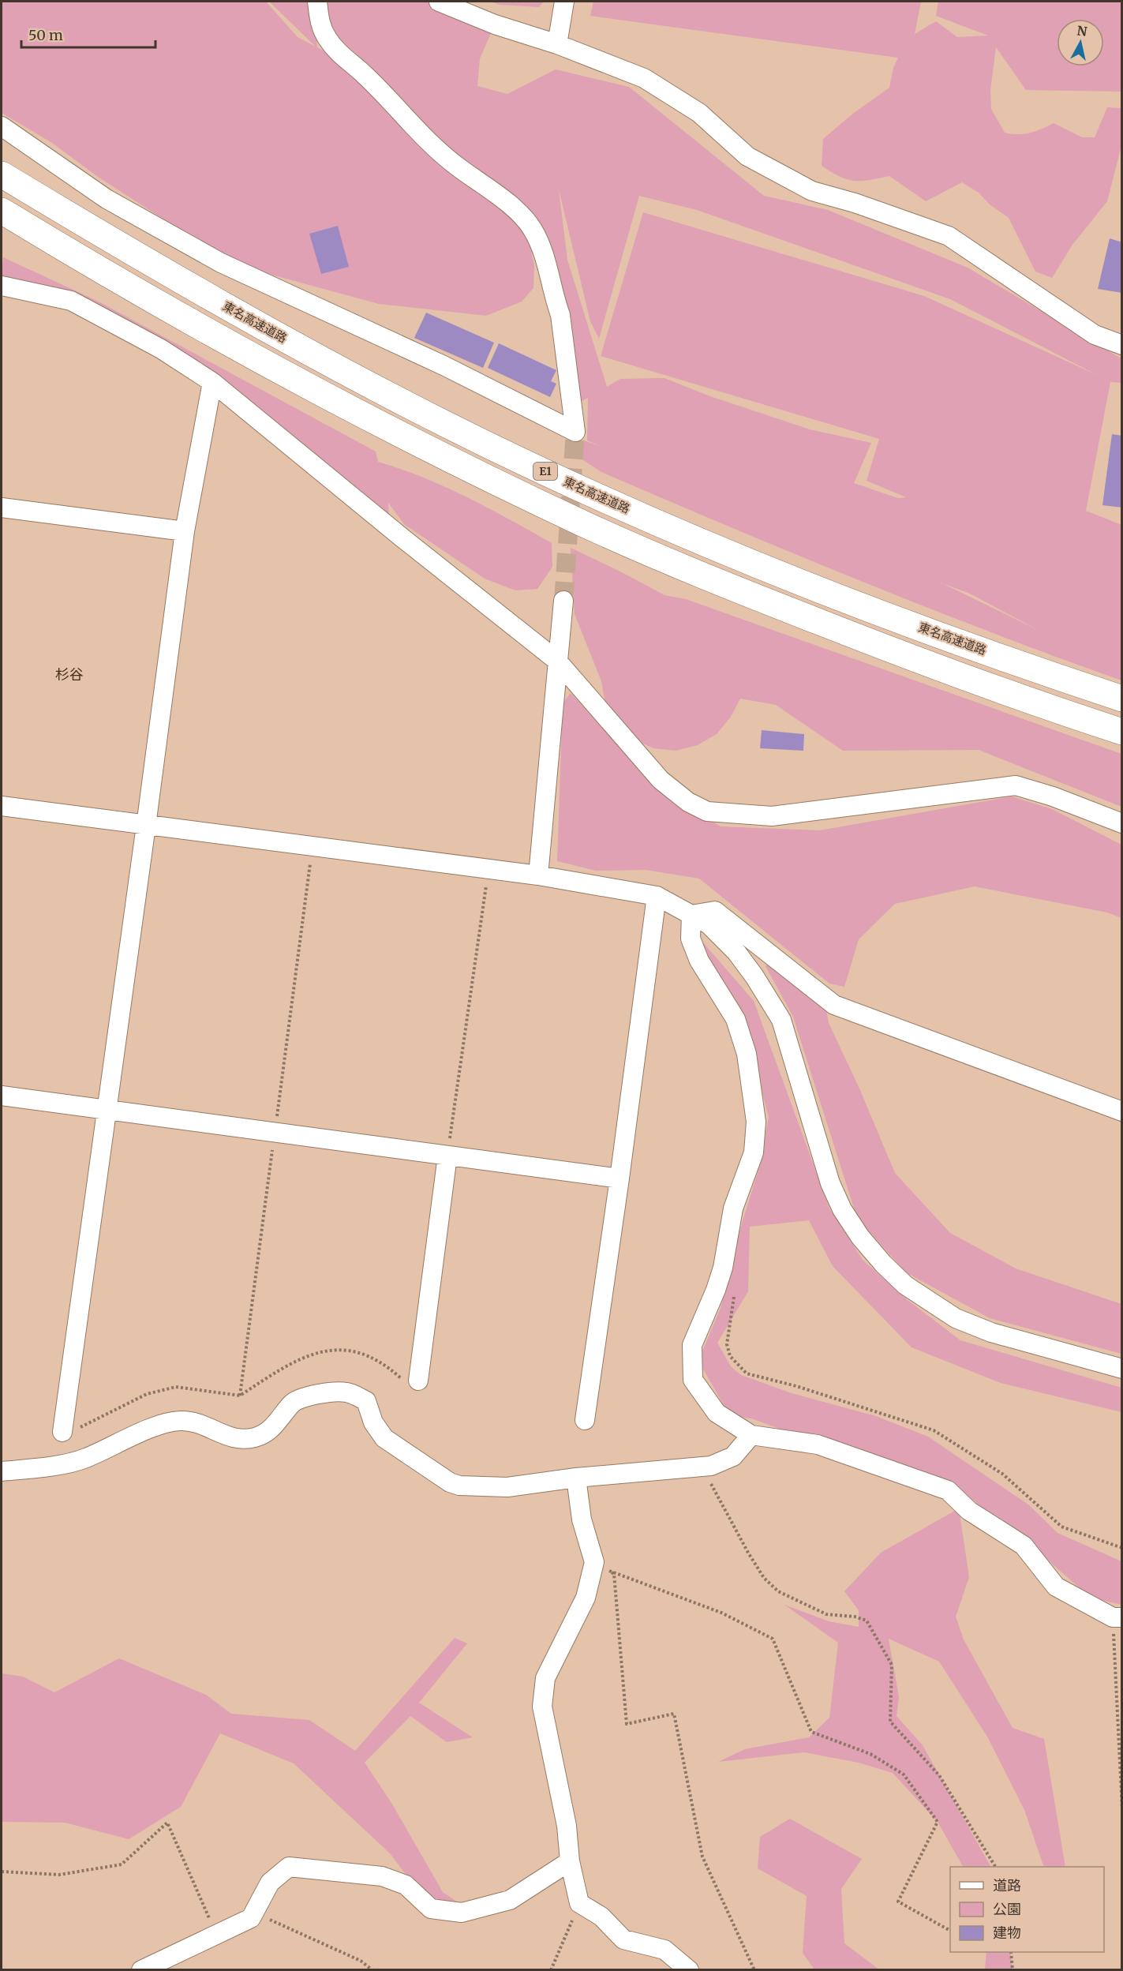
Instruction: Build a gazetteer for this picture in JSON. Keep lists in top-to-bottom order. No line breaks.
{"streets":{"highway":["東名高速道路","E1"]},"districts":["杉谷"],"legend":["道路","公園","建物"],"scale_bar":"50 m","north":"top"}
